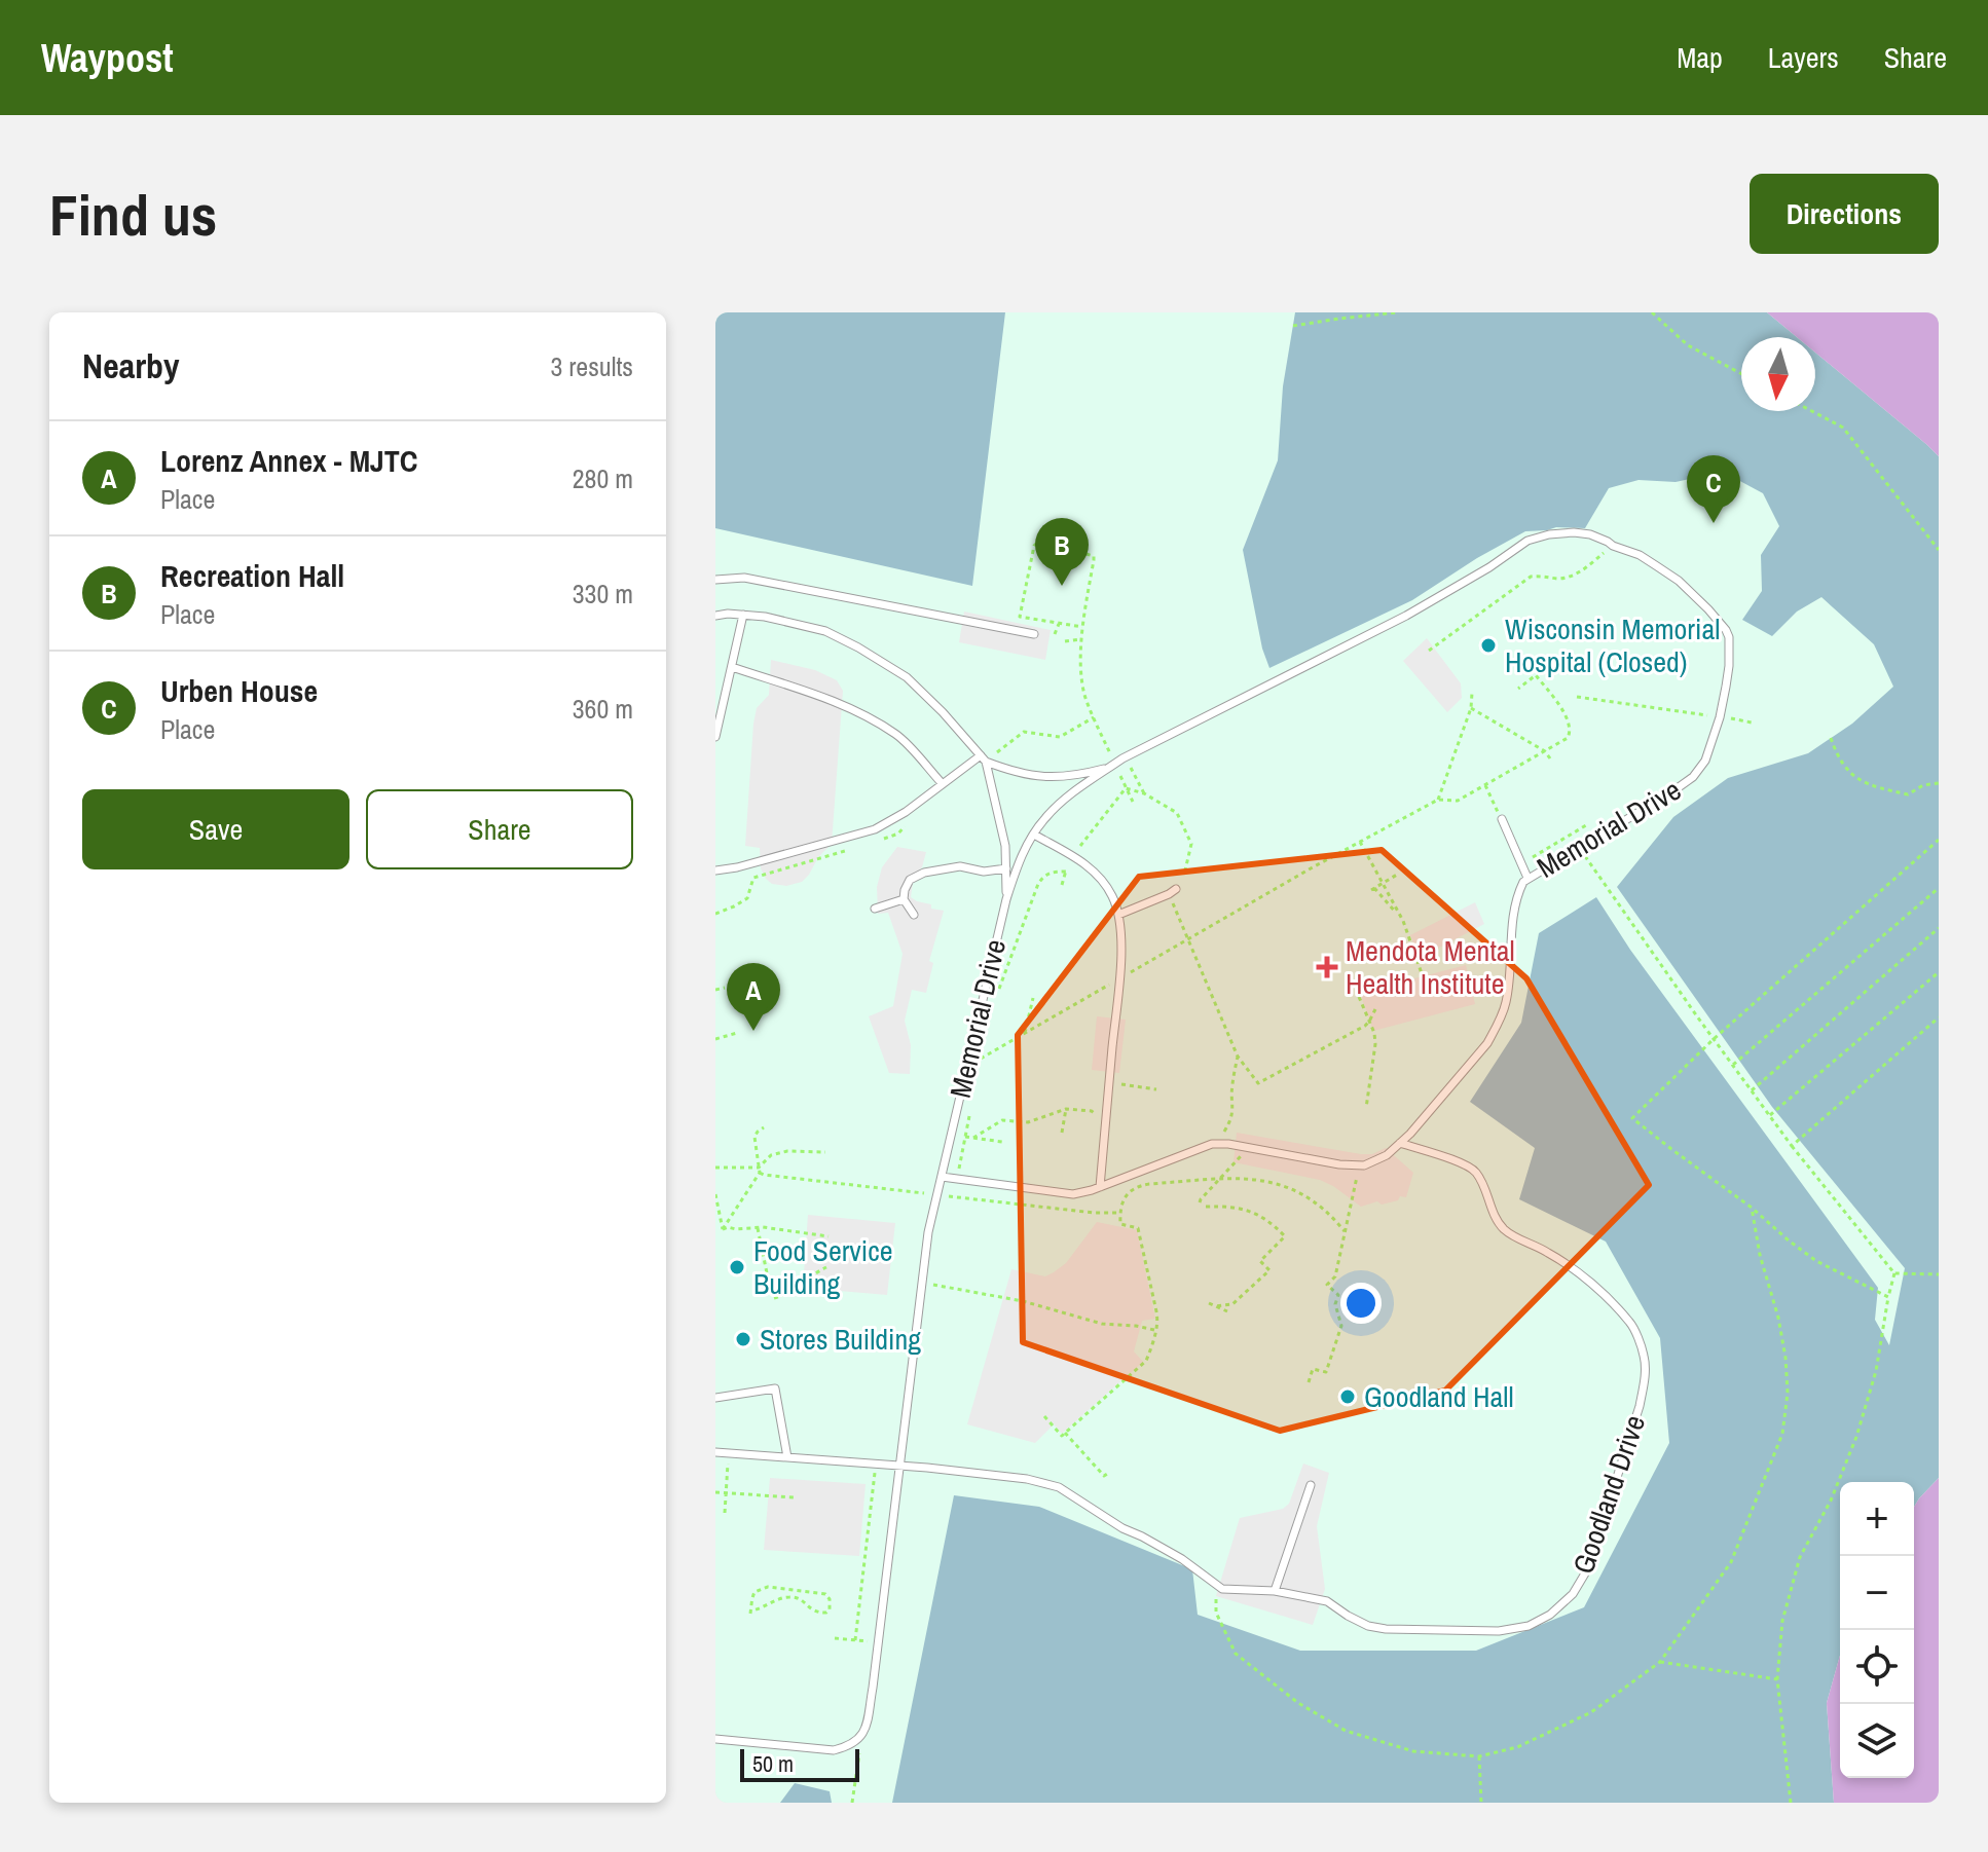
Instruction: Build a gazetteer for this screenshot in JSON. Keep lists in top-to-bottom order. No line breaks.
{"streets":{"lane":["Memorial Drive","Goodland Drive"]},"crossings":[["Memorial Drive","Goodland Drive"]],"places":{"other":["Wisconsin Memorial Hospital (Closed)","Food Service Building","Stores Building","Goodland Hall"],"health":["Mendota Mental Health Institute"]},"scale_bar":"50 m","north":"bottom","page":{"header":"Waypost","nav":["Map","Layers","Share"],"buttons":["Directions",["Save","Share"]],"title":"Find us","heading":["Nearby","3 results"],"list":[{"mark":"A","name":"Lorenz Annex - MJTC","note":"Place","value":"280 m"},{"mark":"B","name":"Recreation Hall","note":"Place","value":"330 m"},{"mark":"C","name":"Urben House","note":"Place","value":"360 m"}],"pins":["C","B","A"],"map_buttons":["+","−"],"scale":"50 m"}}
